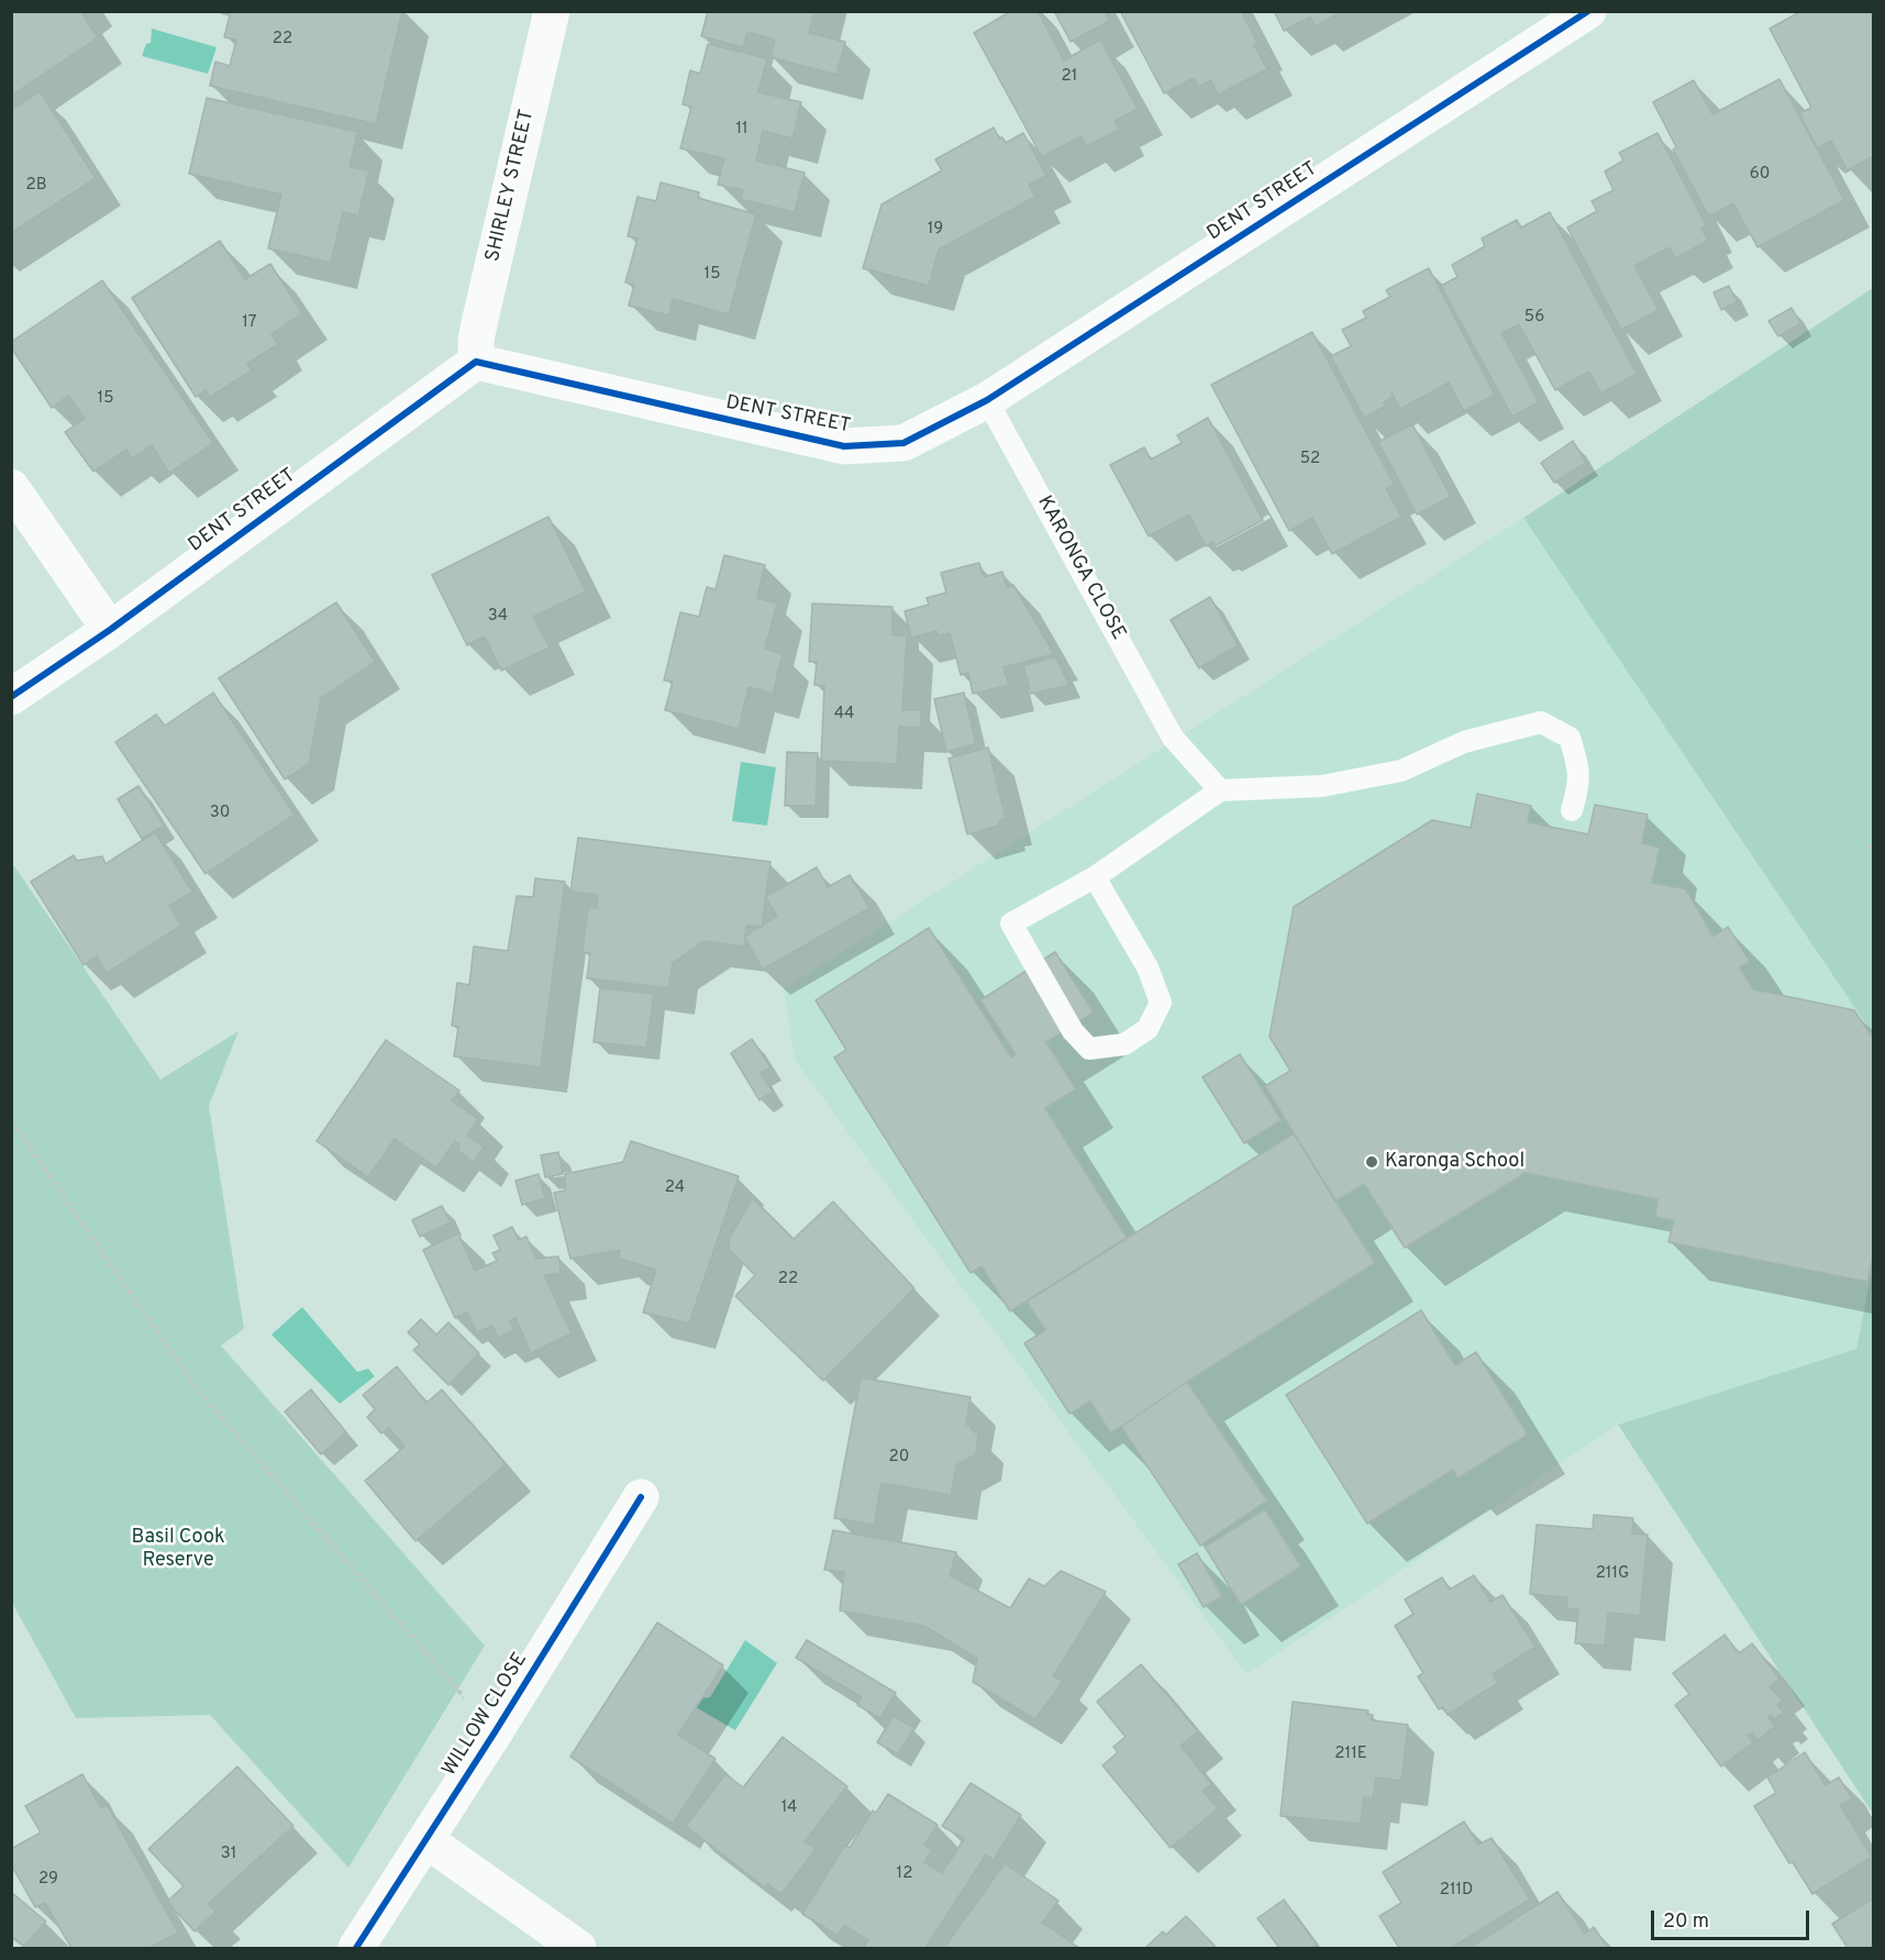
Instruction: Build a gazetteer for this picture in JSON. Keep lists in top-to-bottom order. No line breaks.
{"streets":{"street":["SHIRLEY STREET","DENT STREET","WILLOW CLOSE"],"lane":["KARONGA CLOSE"]},"crossings":[["SHIRLEY STREET","DENT STREET"],["DENT STREET","KARONGA CLOSE"]],"parks":["Basil Cook Reserve"],"places":["Karonga School"],"house_numbers":["22","21","11","60","2B","19","15","56","17","15","52","34","44","30","24","22","20","211G","211E","14","31","12","29","211D"],"scale_bar":"20 m"}
